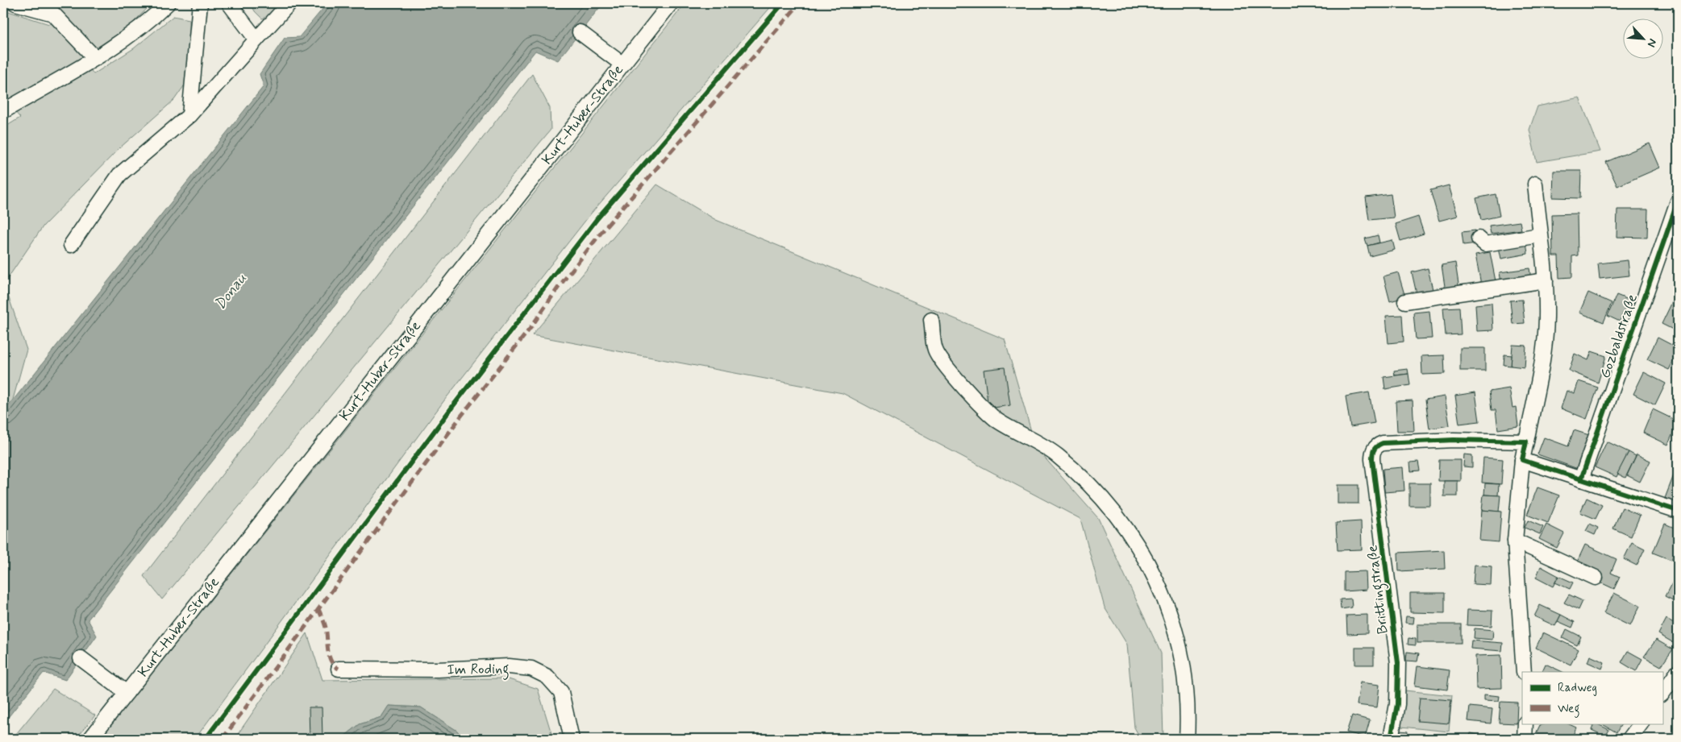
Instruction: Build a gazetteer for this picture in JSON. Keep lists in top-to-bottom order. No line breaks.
{"streets":{"street":["Kurt-Huber-Straße","Gozbaldstraße","Brittingstraße","Im Roding"]},"water":["Donau"],"legend":["Radweg","Weg"],"north":"bottom right"}
